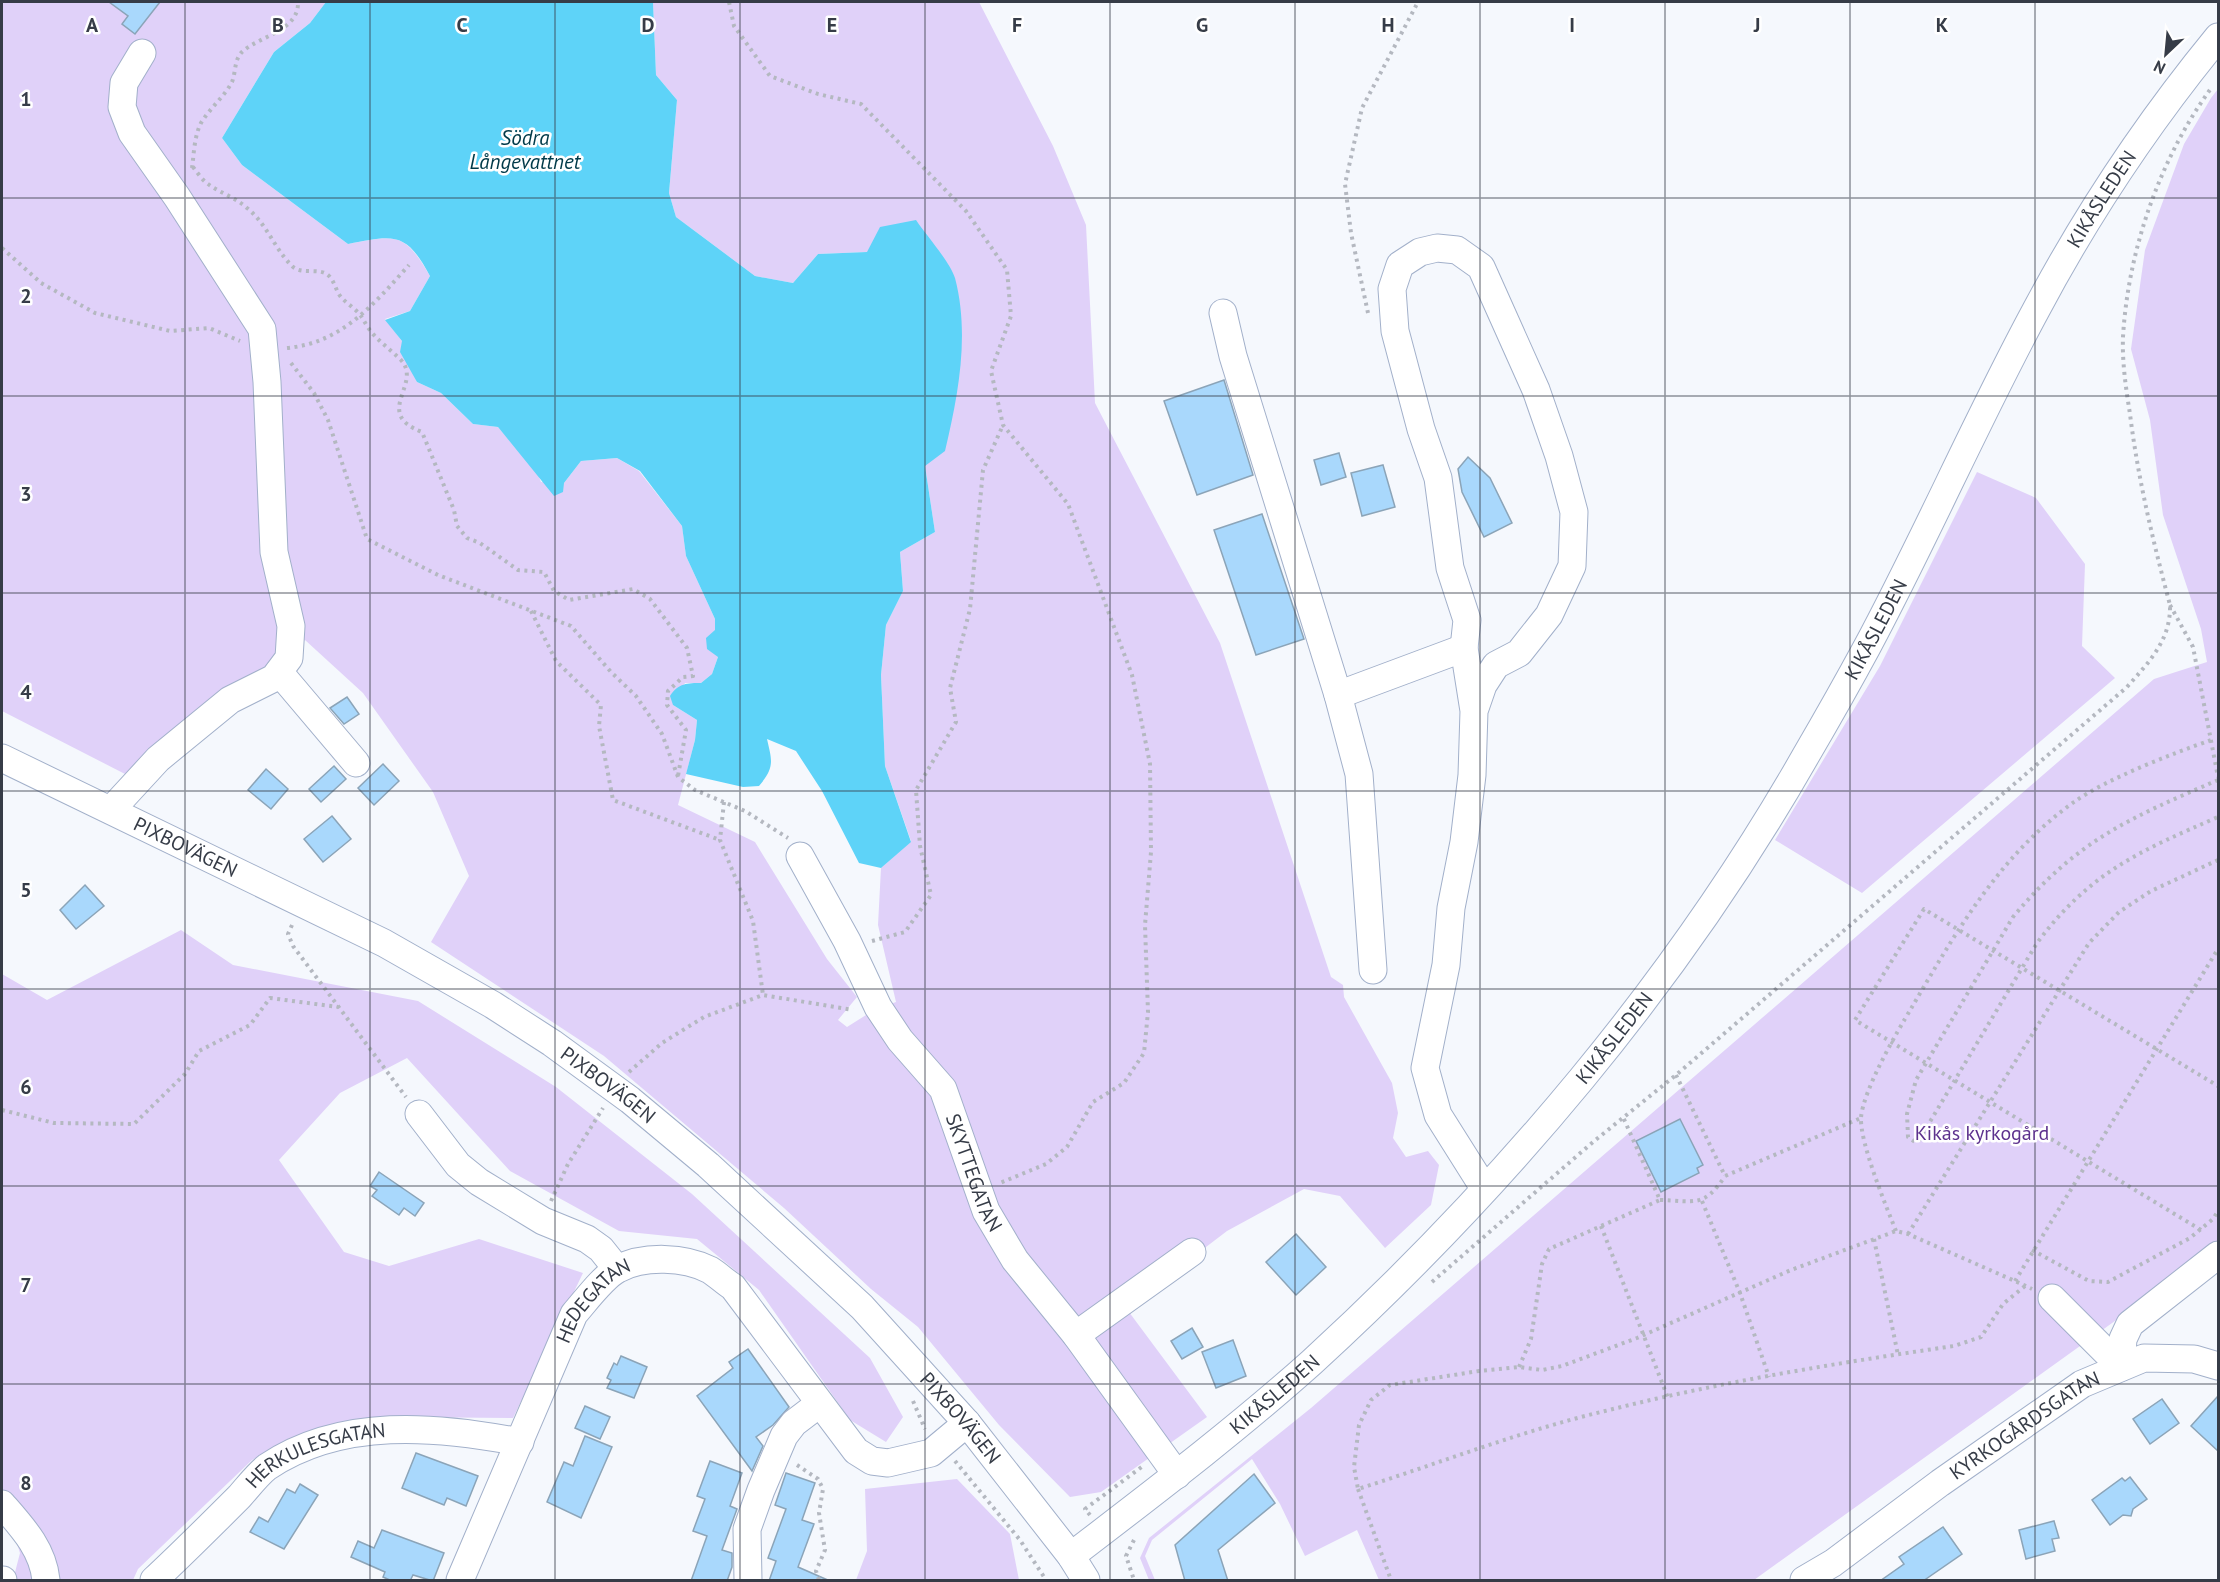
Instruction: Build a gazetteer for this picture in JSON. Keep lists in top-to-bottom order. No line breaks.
{"streets":{"street":["KIKÅSLEDEN","PIXBOVÄGEN","SKYTTEGATAN","HEDEGATAN","KYRKOGÅRDSGATAN","HERKULESGATAN"]},"crossings":[["KIKÅSLEDEN","PIXBOVÄGEN"],["KIKÅSLEDEN","SKYTTEGATAN"],["PIXBOVÄGEN","HEDEGATAN"],["HEDEGATAN","HERKULESGATAN"]],"water":["Södra Långevattnet"],"parks":["Kikås kyrkogård"],"north":"bottom left","grid":{"columns":["A","B","C","D","E","F","G","H","I","J","K"],"rows":["1","2","3","4","5","6","7","8"]}}
